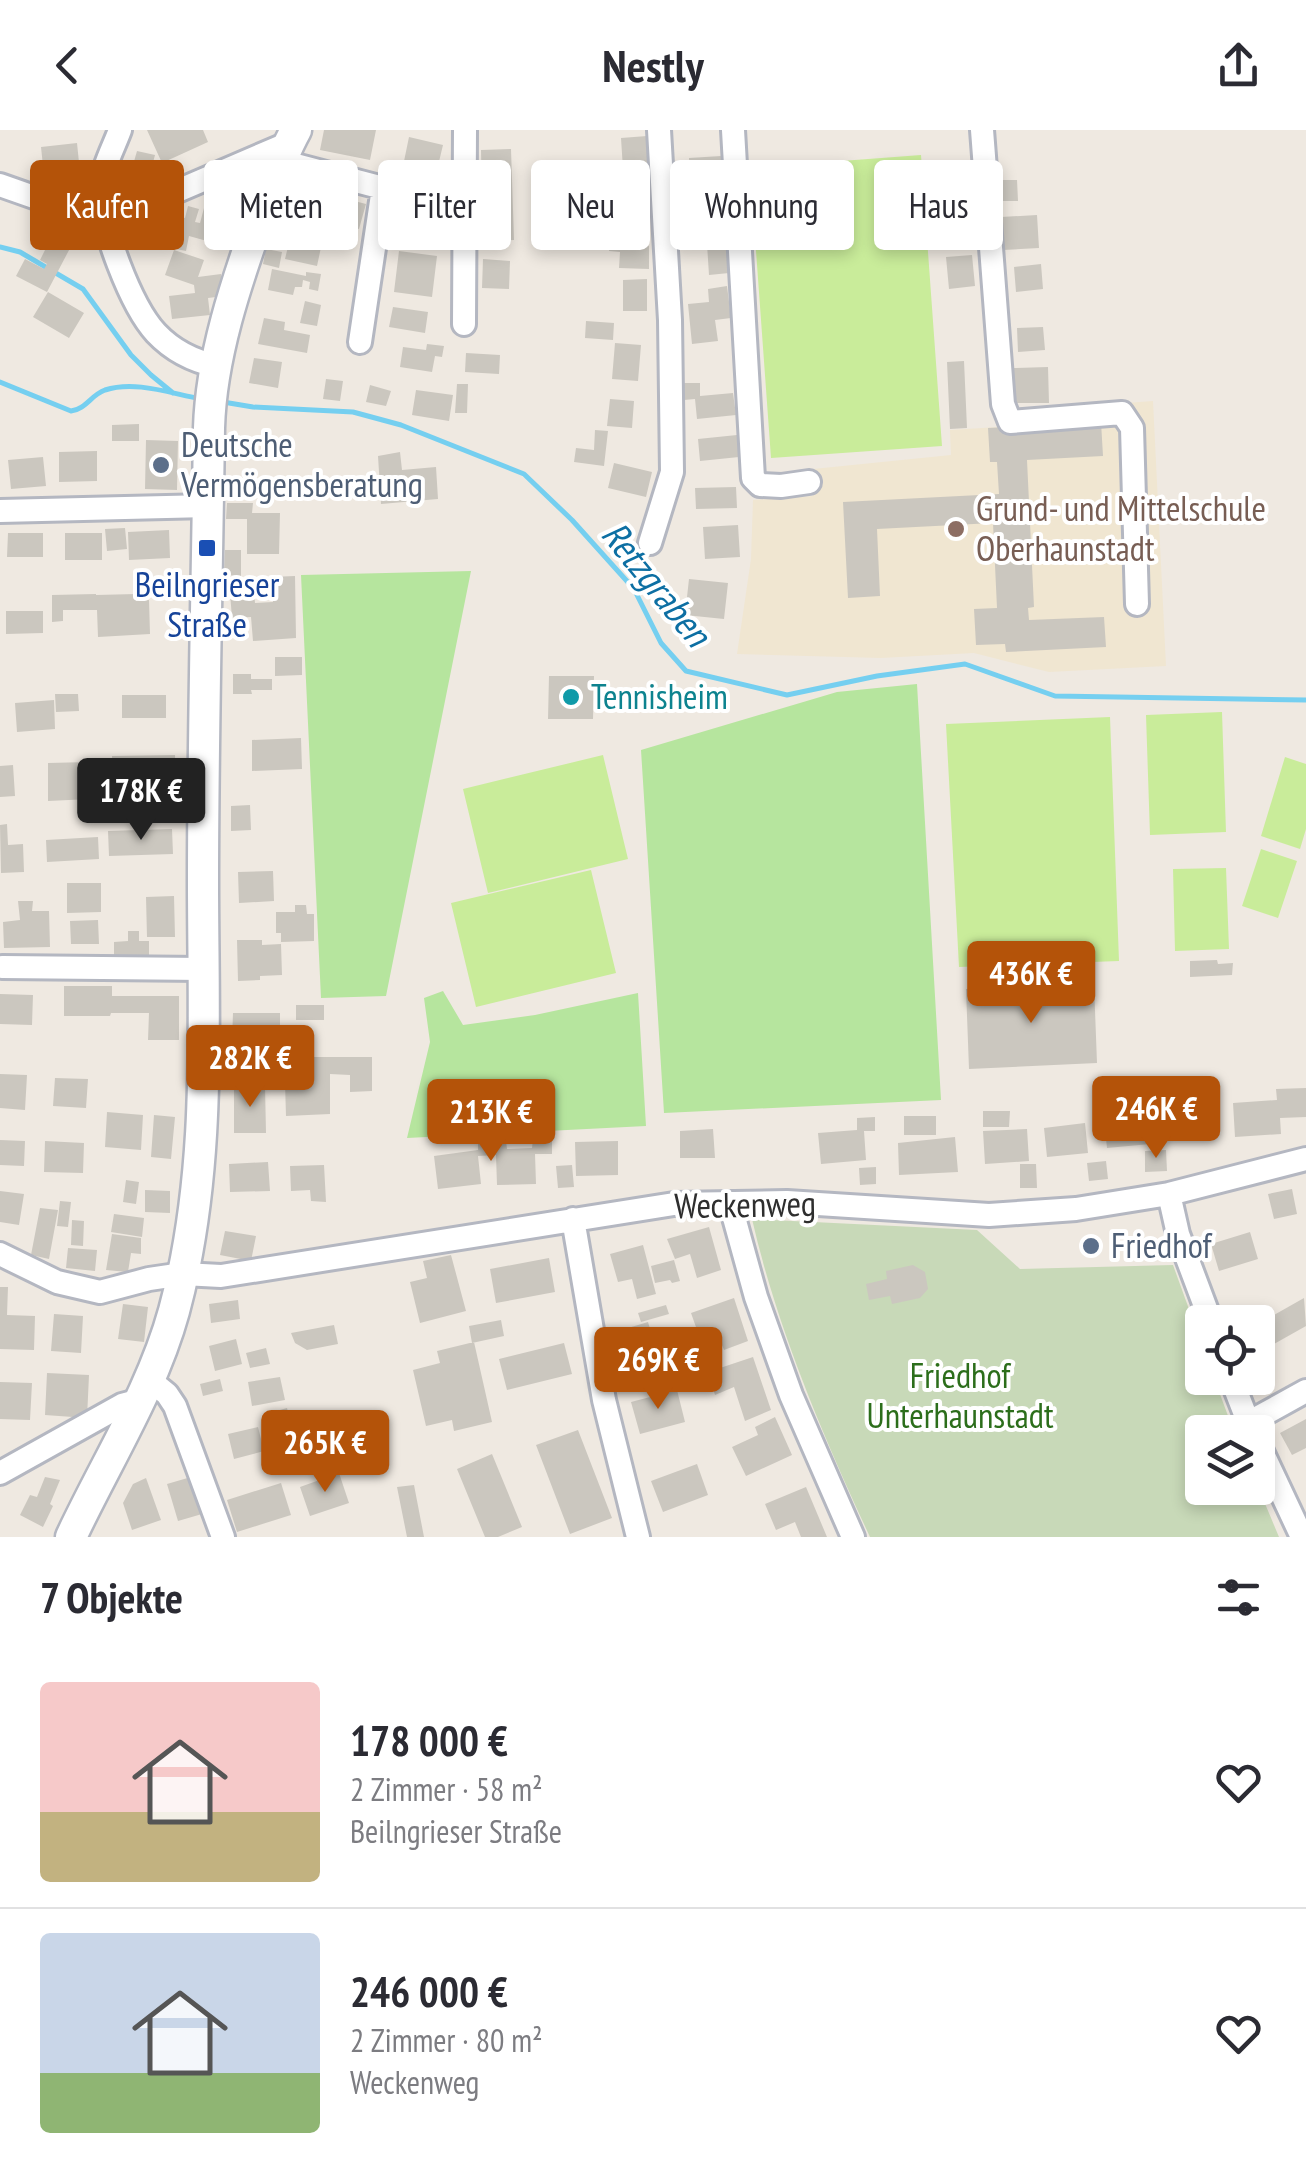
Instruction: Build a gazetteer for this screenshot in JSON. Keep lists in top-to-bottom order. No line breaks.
{"streets":{"street":["Weckenweg"]},"water":["Retzgraben"],"parks":["Friedhof Unterhaunstadt"],"places":{"other":["Deutsche Vermögensberatung","Grund- und Mittelschule Oberhaunstadt","Tennisheim","Friedhof"],"transit":["Beilngrieser Straße"]},"page":{"header":"Nestly","chip":["Kaufen","Mieten","Filter","Neu","Wohnung","Haus"],"price":["178K €","436K €","282K €","246K €","213K €","269K €","265K €"],"heading":"7 Objekte","list":[{"name":"178 000 €","note":"2 Zimmer · 58 m² · Beilngrieser Straße"},{"name":"246 000 €","note":"2 Zimmer · 80 m² · Weckenweg"}]}}
